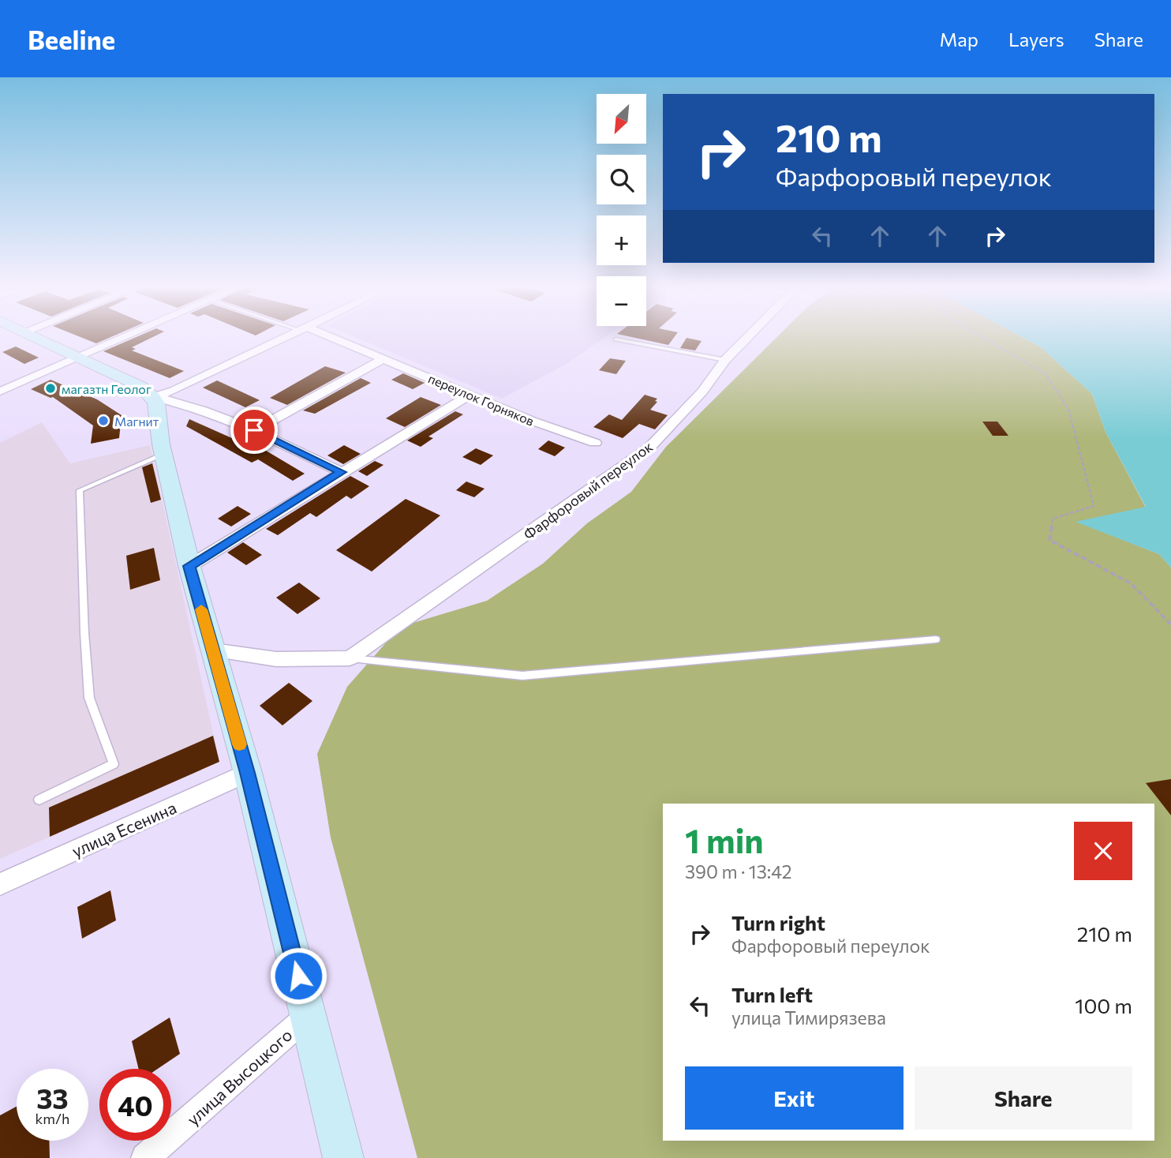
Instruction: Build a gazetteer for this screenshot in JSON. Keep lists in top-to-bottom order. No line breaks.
{"streets":{"street":["переулок Горняков","Фарфоровый переулок","улица Есенина","улица Высоцкого"]},"places":["магазтн Геолог","Магнит"],"north":"bottom left","page":{"header":"Beeline","nav":["Map","Layers","Share"],"map_buttons":["+","−"],"turn":["210 m","Фарфоровый переулок"],"heading":["1 min","390 m · 13:42"],"list":[{"name":"Turn right","note":"Фарфоровый переулок","value":"210 m"},{"name":"Turn left","note":"улица Тимирязева","value":"100 m"}],"buttons":["Exit","Share"],"speed":"33 km/h","limit":"40"}}
